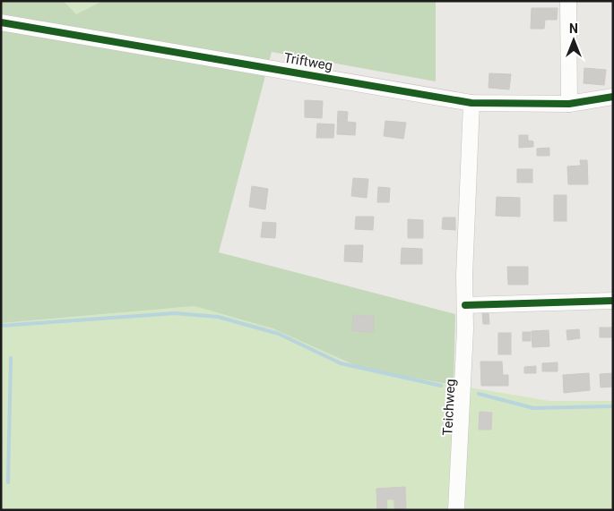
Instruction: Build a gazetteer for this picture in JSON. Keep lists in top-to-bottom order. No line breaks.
{"streets":{"street":["Triftweg","Teichweg"]},"crossings":[["Triftweg","Teichweg"]],"north":"top"}
